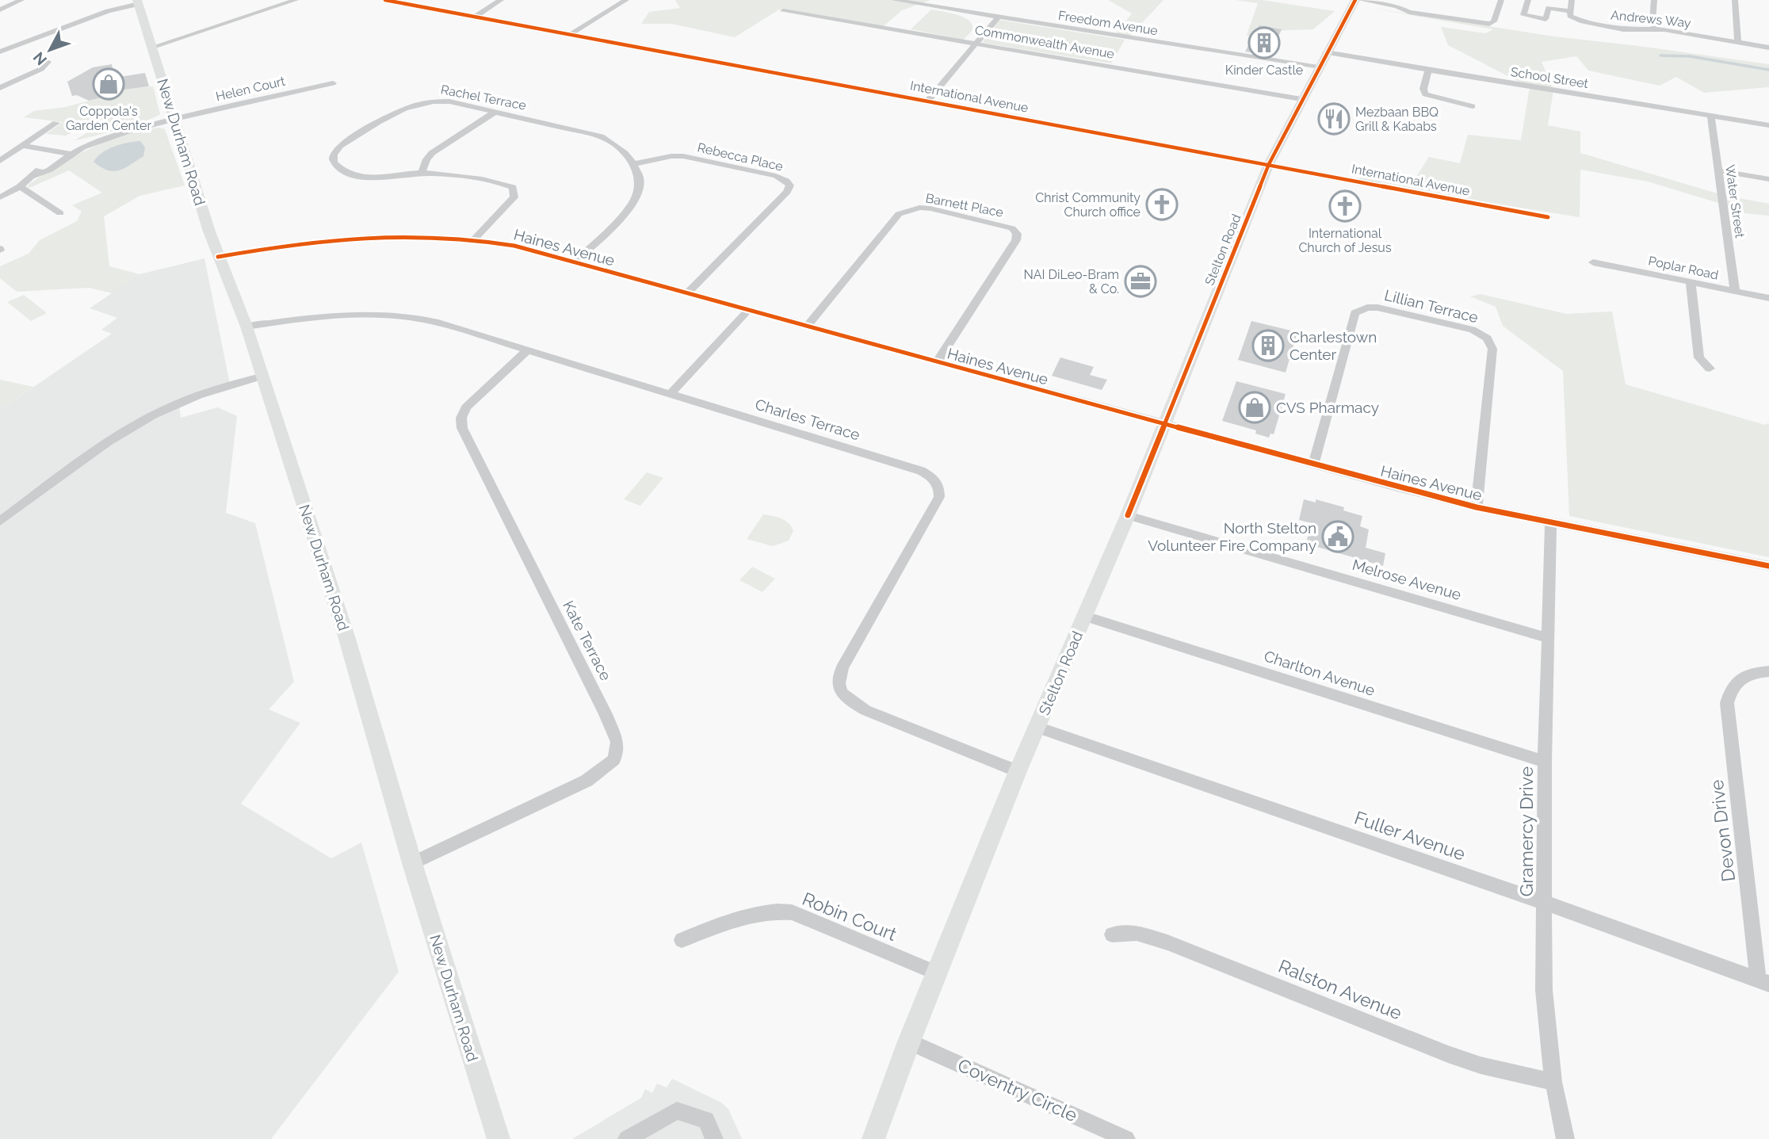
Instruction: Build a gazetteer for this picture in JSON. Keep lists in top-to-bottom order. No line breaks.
{"streets":{"main road":["New Durham Road","Stelton Road"],"street":["Andrews Way","Freedom Avenue","Commonwealth Avenue","School Street","Helen Court","International Avenue","Rachel Terrace","Rebecca Place","Water Street","Barnett Place","Haines Avenue","Poplar Road","Lillian Terrace","Charles Terrace","Melrose Avenue","Kate Terrace","Charlton Avenue","Devon Drive","Gramercy Drive","Fuller Avenue","Robin Court","Ralston Avenue","Coventry Circle"]},"crossings":[["Freedom Avenue","Stelton Road"],["Commonwealth Avenue","Stelton Road"],["School Street","Water Street"],["School Street","Stelton Road"],["Helen Court","New Durham Road"],["International Avenue","Stelton Road"],["Rachel Terrace","Rebecca Place"],["Rachel Terrace","Haines Avenue"],["New Durham Road","Haines Avenue"],["New Durham Road","Charles Terrace"],["New Durham Road","Kate Terrace"],["Rebecca Place","Haines Avenue"],["Water Street","Poplar Road"],["Barnett Place","Haines Avenue"],["Haines Avenue","Stelton Road"],["Haines Avenue","Lillian Terrace"],["Haines Avenue","Gramercy Drive"],["Stelton Road","Charles Terrace"],["Stelton Road","Melrose Avenue"],["Stelton Road","Charlton Avenue"],["Stelton Road","Fuller Avenue"],["Stelton Road","Robin Court"],["Stelton Road","Coventry Circle"],["Charles Terrace","Kate Terrace"],["Melrose Avenue","Gramercy Drive"],["Charlton Avenue","Gramercy Drive"],["Devon Drive","Fuller Avenue"],["Gramercy Drive","Fuller Avenue"],["Gramercy Drive","Ralston Avenue"]],"places":{"building":["Kinder Castle","Charlestown Center"],"shop":["Coppola's Garden Center","CVS Pharmacy"],"restaurant":["Mezbaan BBQ Grill & Kababs"],"church":["Christ Community Church office","International Church of Jesus"],"office":["NAI DiLeo-Bram & Co."],"public building":["North Stelton Volunteer Fire Company"]},"north":"bottom left"}
